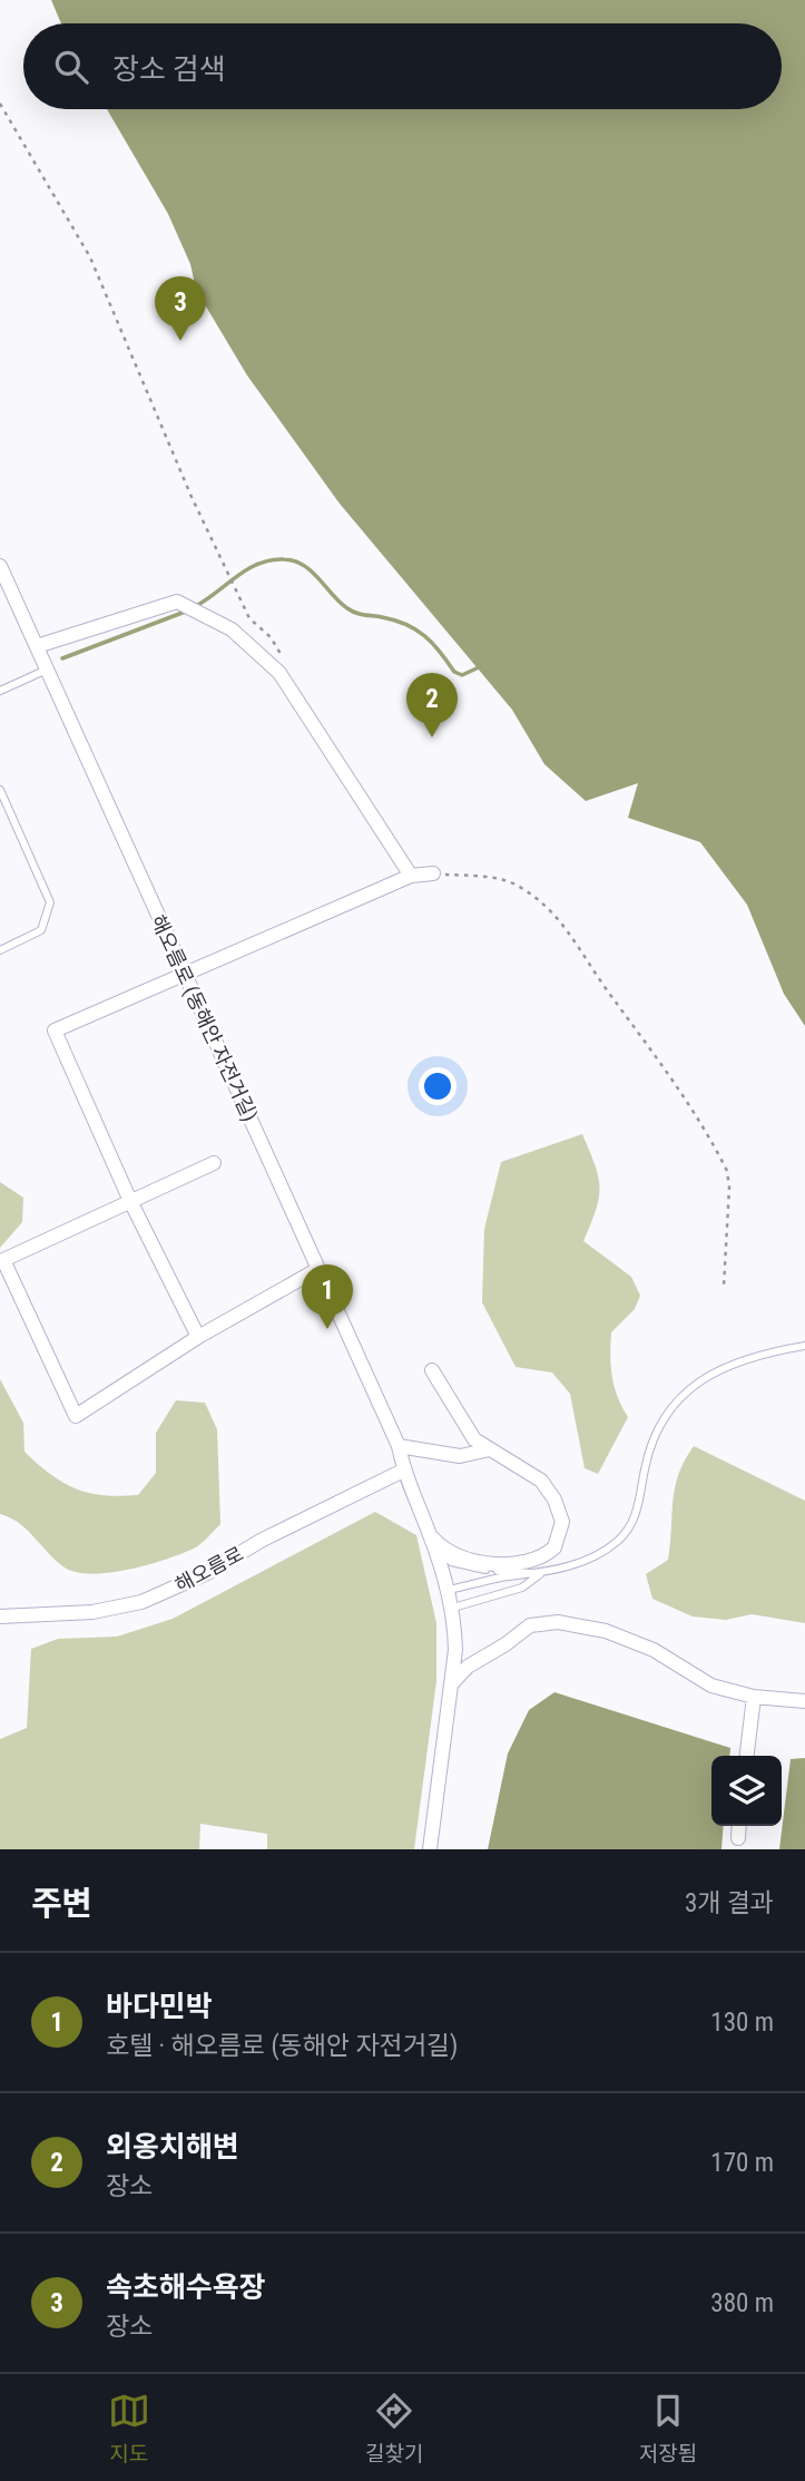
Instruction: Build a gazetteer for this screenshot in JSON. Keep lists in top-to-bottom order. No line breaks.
{"streets":{"street":["해오름로 (동해안 자전거길)","해오름로"]},"crossings":[["해오름로 (동해안 자전거길)","해오름로"]],"page":{"search":"장소 검색","pins":["3","2","1"],"heading":["주변","3개 결과"],"list":[{"mark":"1","name":"바다민박","note":"호텔 · 해오름로 (동해안 자전거길)","value":"130 m"},{"mark":"2","name":"외옹치해변","note":"장소","value":"170 m"},{"mark":"3","name":"속초해수욕장","note":"장소","value":"380 m"}],"nav":["지도","길찾기","저장됨"]}}
